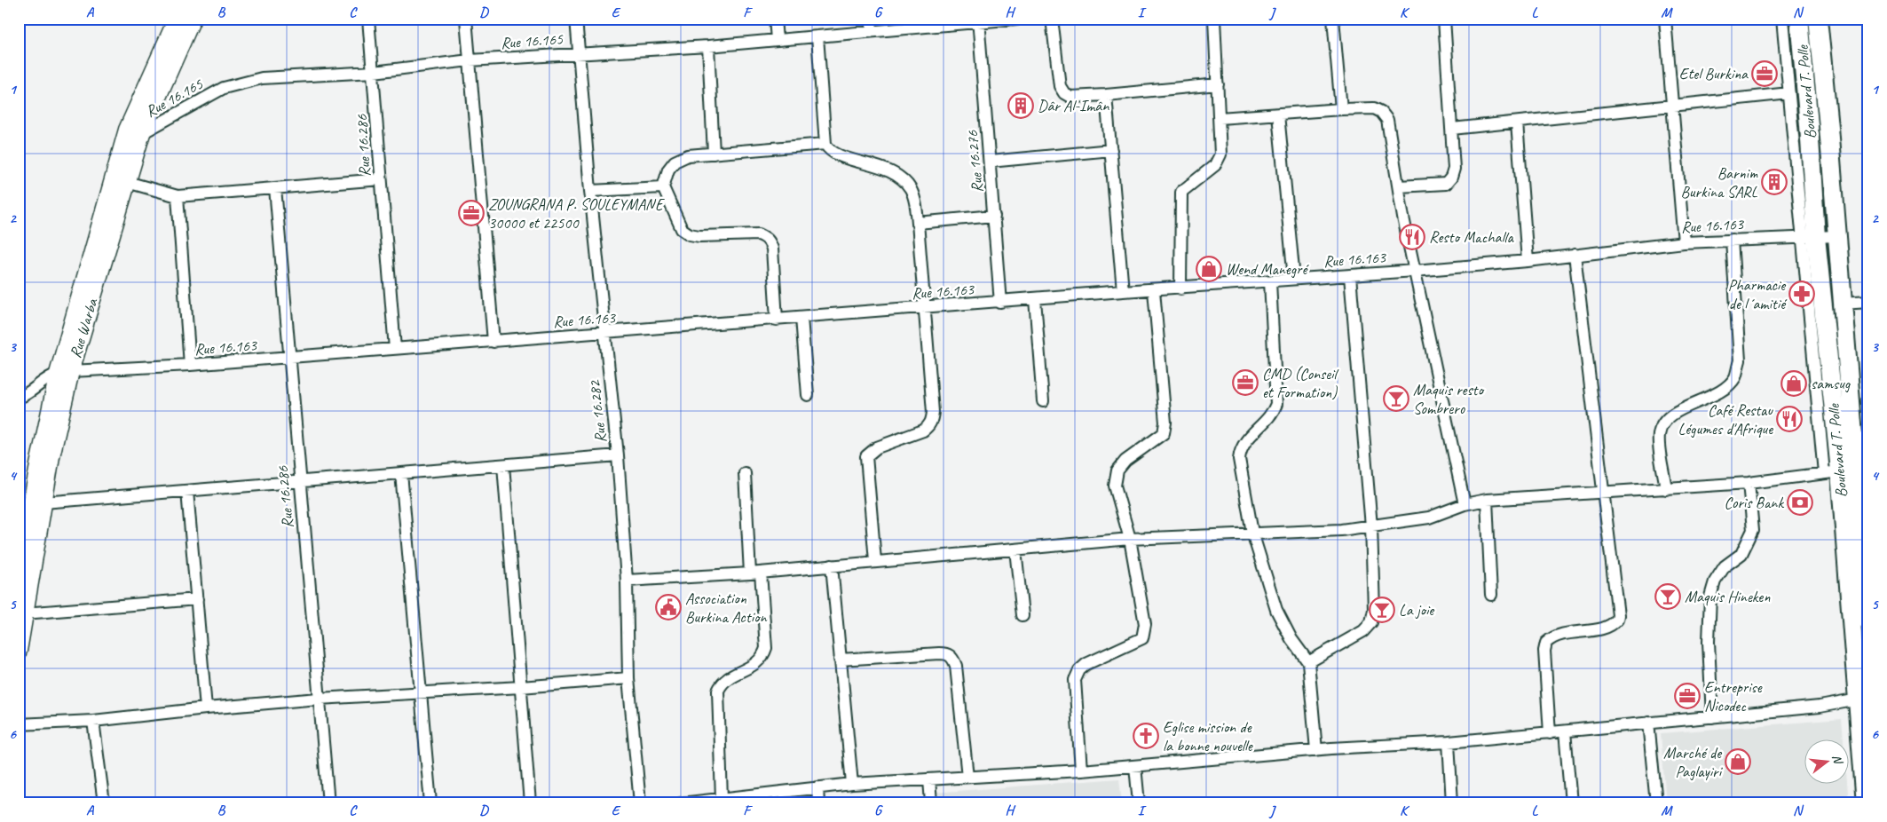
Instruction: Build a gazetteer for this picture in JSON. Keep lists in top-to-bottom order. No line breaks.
{"streets":{"highway":["Boulevard T. Polle"],"main road":["Rue Warba"],"street":["Rue 16.165","Rue 16.286","Rue 16.276","Rue 16.163","Rue 16.282"]},"crossings":[["Rue 16.165","Rue 16.286"],["Rue 16.165","Rue 16.276"],["Rue 16.165","Rue Warba"],["Rue 16.165","Rue 16.282"],["Boulevard T. Polle","Rue 16.163"],["Rue 16.286","Rue 16.163"],["Rue 16.276","Rue 16.163"],["Rue 16.163","Rue Warba"],["Rue 16.163","Rue 16.282"]],"places":{"office":["Etel Burkina","ZOUNGRANA P. SOULEYMANE 30000 et 22500","CMD (Conseil et Formation)","Entreprise Nicodec"],"building":["Dâr Al-Imân","Barnim Burkina SARL"],"restaurant":["Resto Machalla","Café Restau Légumes d'Afrique"],"shop":["Wend Manegré","samsug","Marché de Paglayiri"],"pharmacy":["Pharmacie de l´amitié"],"bar":["Maquis resto Sombrero","Maquis Hineken","La joie"],"bank":["Coris Bank"],"public building":["Association Burkina Action"],"church":["Eglise mission de la bonne nouvelle"]},"north":"right","grid":{"columns":["A","B","C","D","E","F","G","H","I","J","K","L","M","N"],"rows":["1","2","3","4","5","6"]}}
